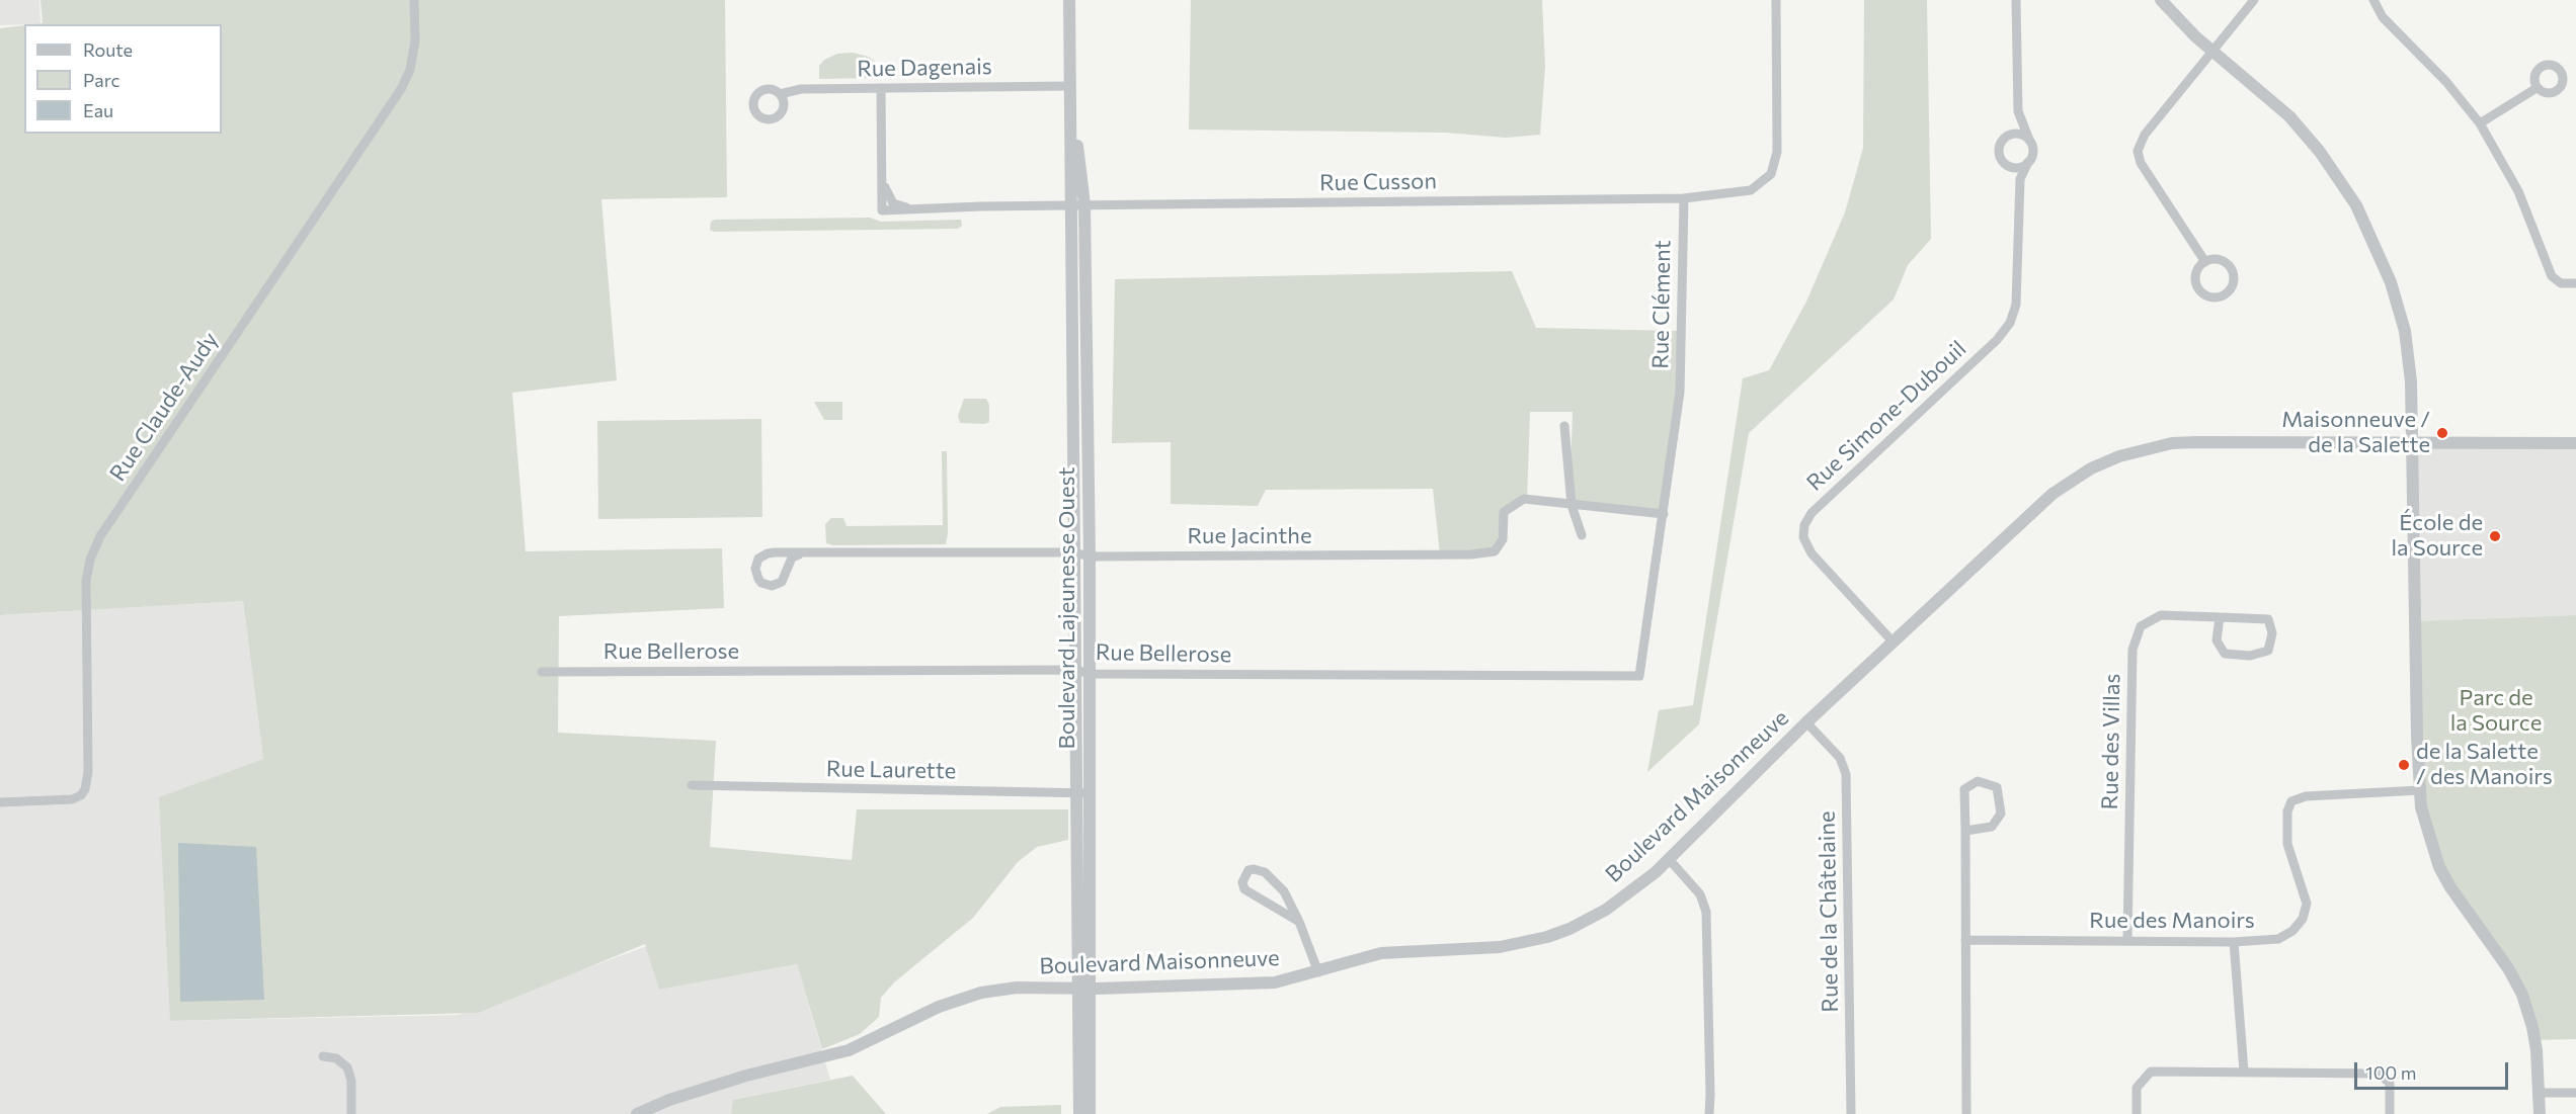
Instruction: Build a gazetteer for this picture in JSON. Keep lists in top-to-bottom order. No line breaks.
{"streets":{"street":["Rue Dagenais","Rue Cusson","Rue Clément","Rue Claude-Audy","Rue Simone-Dubouil","Rue Jacinthe","Boulevard Lajeunesse Ouest","Rue Bellerose","Rue des Villas","Rue Laurette","Boulevard Maisonneuve","Rue de la Châtelaine","Rue des Manoirs"]},"crossings":[["Rue Dagenais","Rue Cusson"],["Rue Dagenais","Boulevard Lajeunesse Ouest"],["Rue Cusson","Rue Clément"],["Rue Cusson","Boulevard Lajeunesse Ouest"],["Rue Clément","Rue Jacinthe"],["Rue Clément","Rue Bellerose"],["Rue Simone-Dubouil","Boulevard Maisonneuve"],["Rue Jacinthe","Boulevard Lajeunesse Ouest"],["Boulevard Lajeunesse Ouest","Rue Bellerose"],["Boulevard Lajeunesse Ouest","Rue Laurette"],["Boulevard Lajeunesse Ouest","Boulevard Maisonneuve"],["Rue des Villas","Rue des Manoirs"],["Boulevard Maisonneuve","Rue de la Châtelaine"]],"parks":["Parc de la Source"],"places":["Maisonneuve / de la Salette","École de la Source","de la Salette / des Manoirs"],"legend":["Route","Parc","Eau"],"scale_bar":"100 m"}
